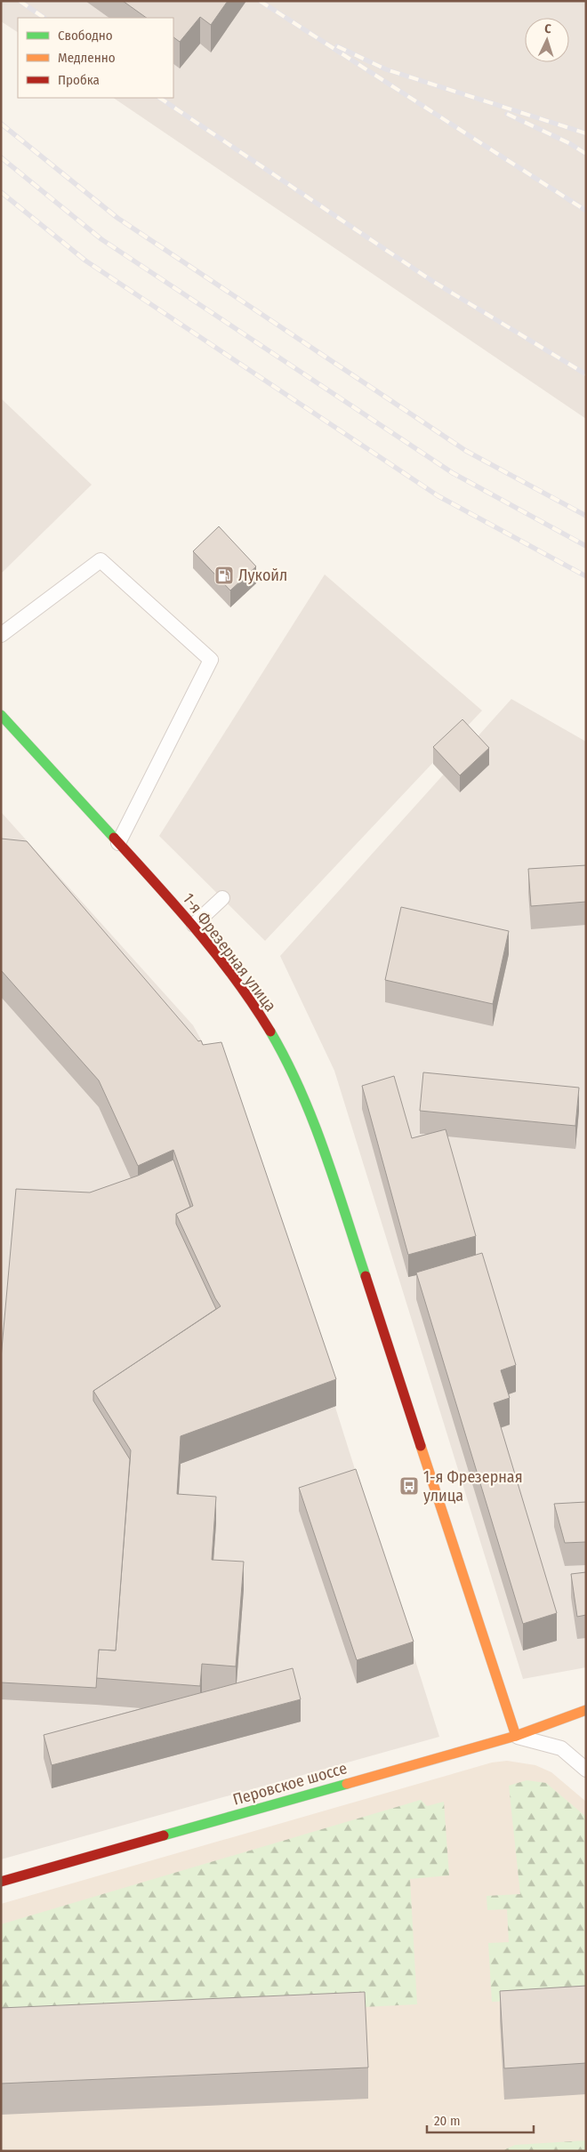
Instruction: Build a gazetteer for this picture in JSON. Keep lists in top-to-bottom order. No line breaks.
{"streets":{"street":["1-я Фрезерная улица","Перовское шоссе"]},"crossings":[["1-я Фрезерная улица","Перовское шоссе"]],"places":{"fuel station":["Лукойл"],"bus stop":["1-я Фрезерная улица"]},"legend":["Свободно","Медленно","Пробка"],"scale_bar":"20 m","north":"top"}
